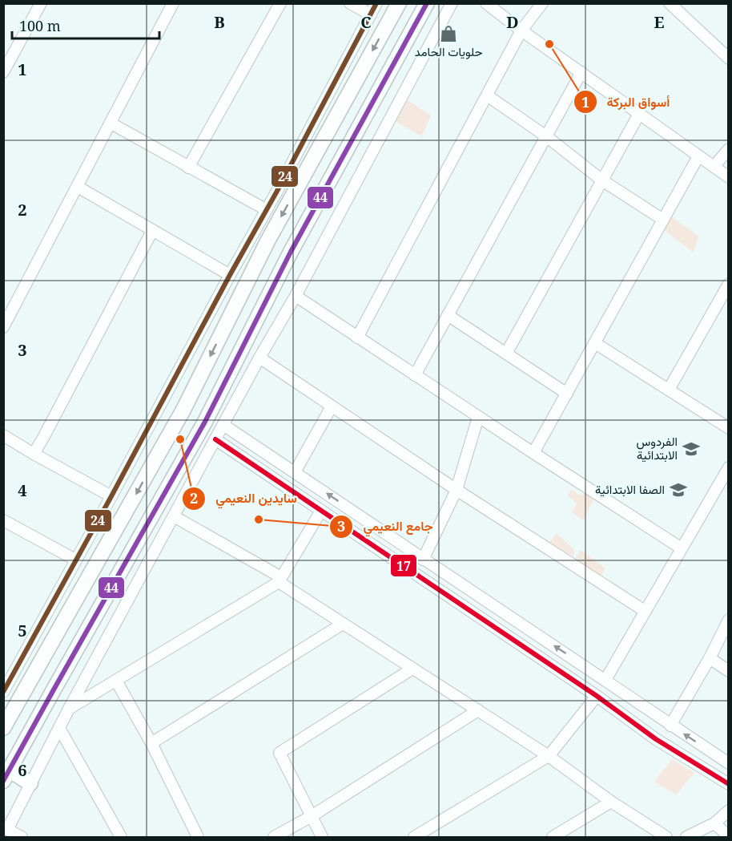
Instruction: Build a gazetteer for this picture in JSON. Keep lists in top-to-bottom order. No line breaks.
{"places":{"shop":["حلويات الحامد"],"other":["أسواق البركة","سايدين النعيمي","جامع النعيمي"],"school or university":["الفردوس الابتدائية","الصفا الابتدائية"]},"lines":["transit line 24","transit line 44","transit line 17"],"scale_bar":"100 m","grid":{"columns":["B","C","D","E"],"rows":["1","2","3","4","5","6"]}}
